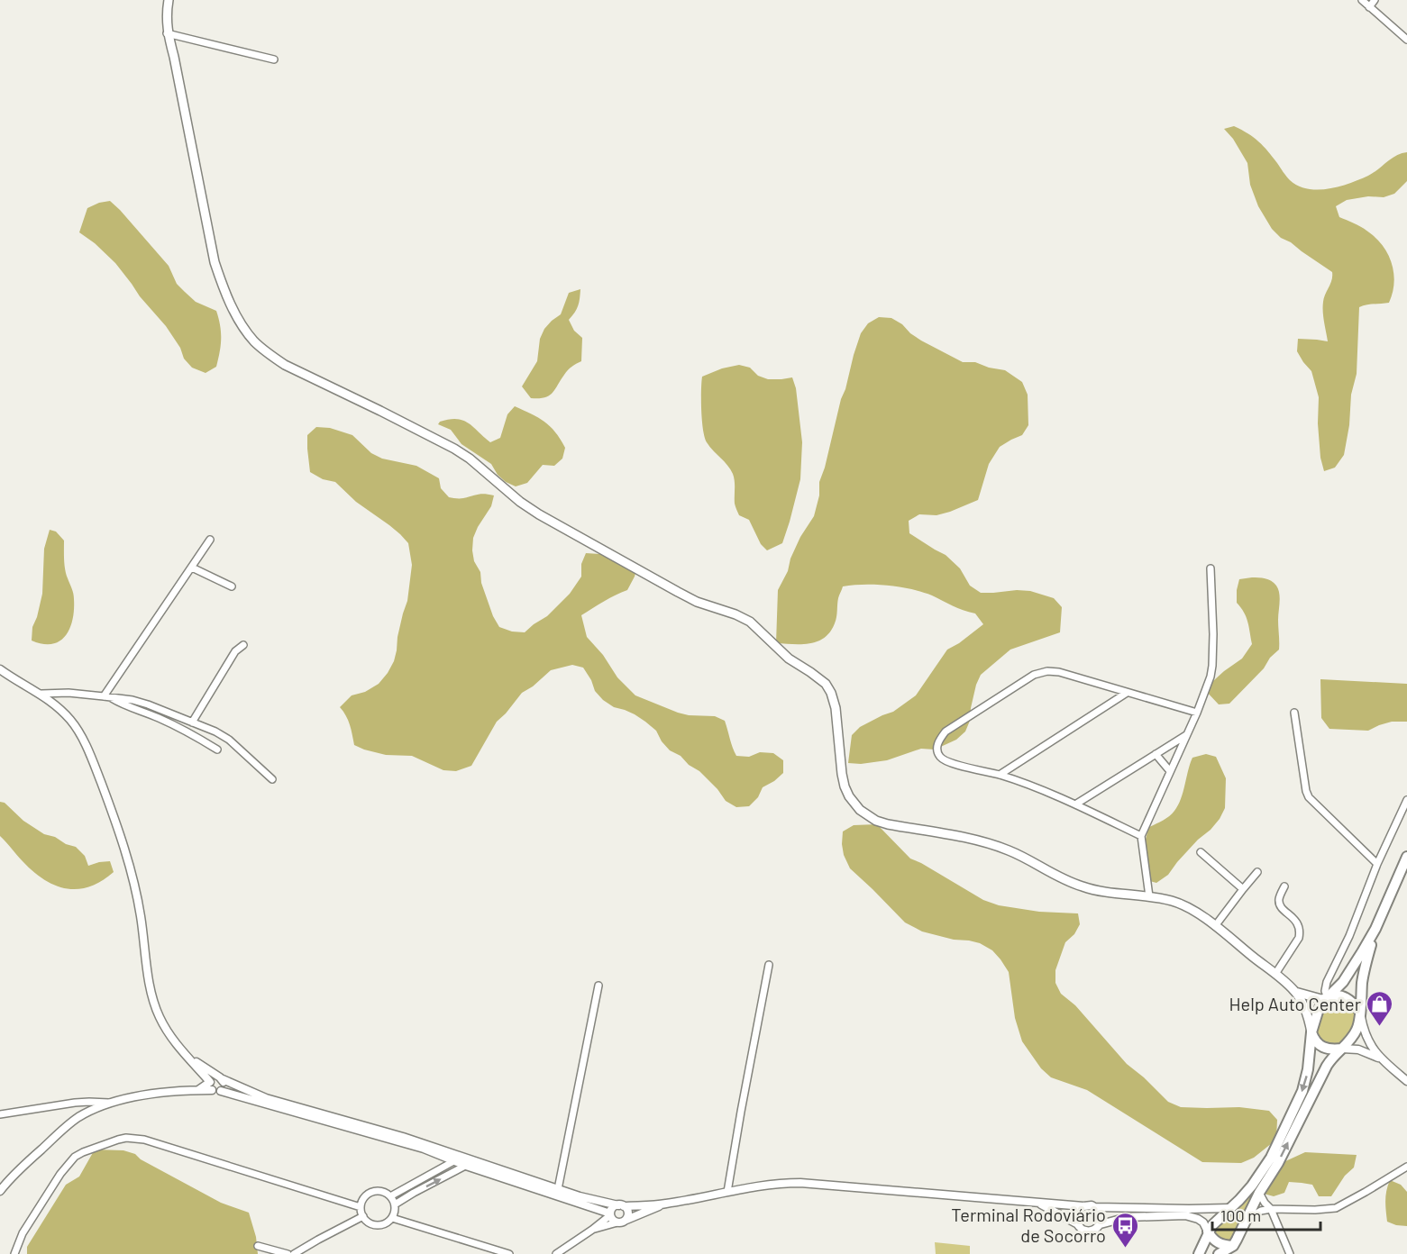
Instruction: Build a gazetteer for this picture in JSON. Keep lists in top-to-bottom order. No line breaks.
{"places":{"shop":["Help Auto Center"],"bus stop":["Terminal Rodoviário de Socorro"]},"scale_bar":"100 m"}
